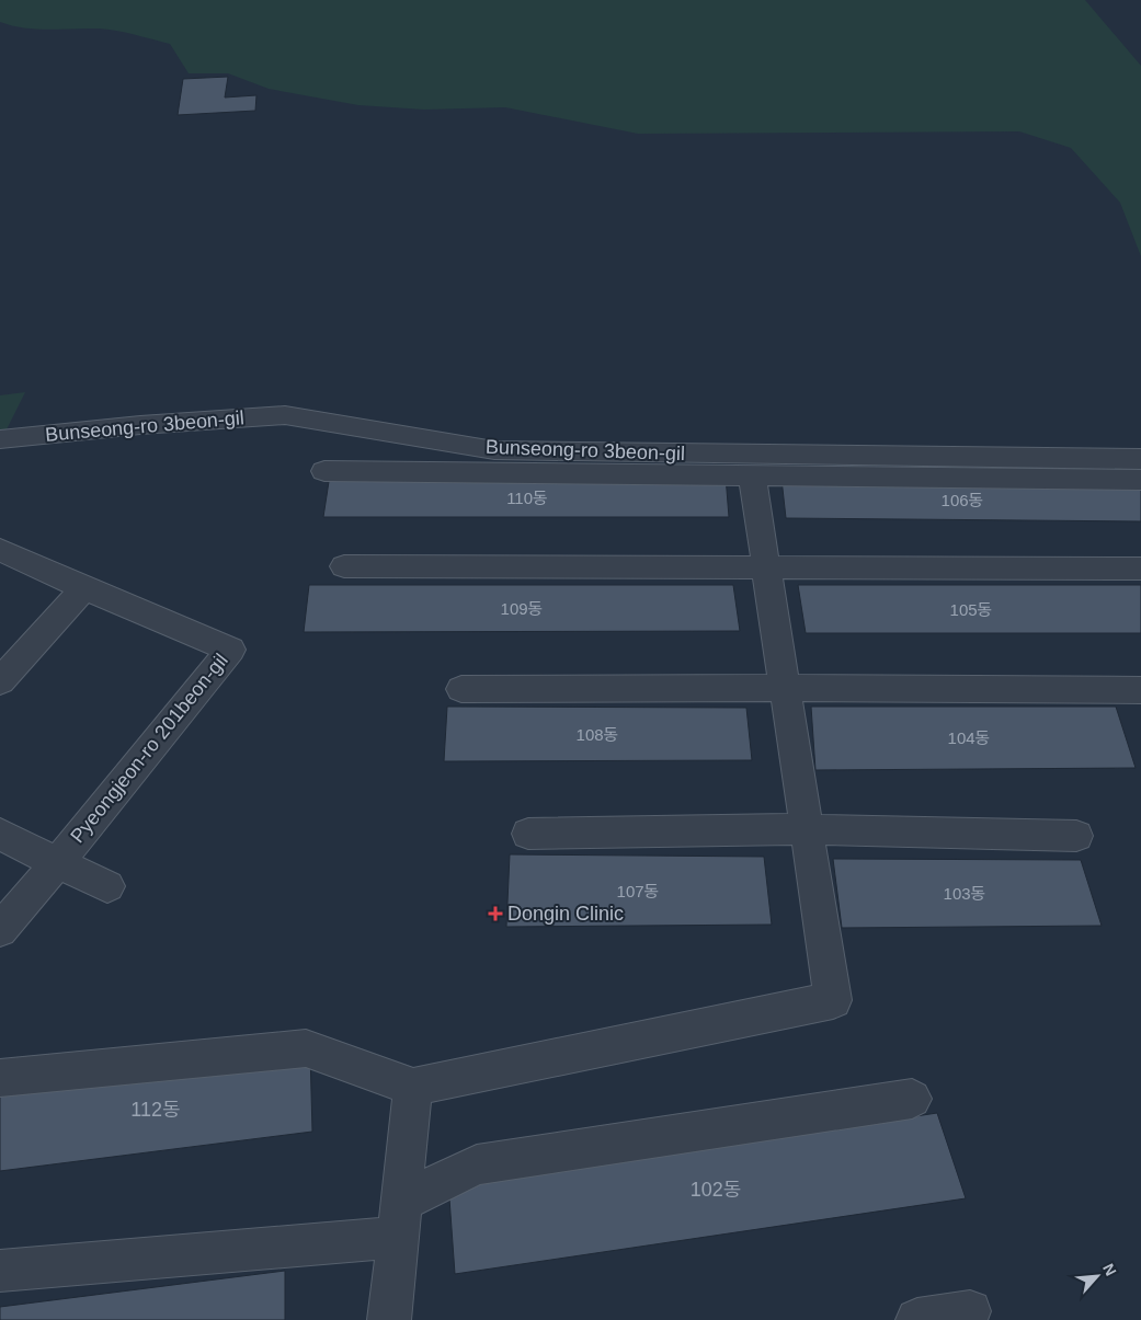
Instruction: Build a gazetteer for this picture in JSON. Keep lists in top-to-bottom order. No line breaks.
{"streets":{"street":["Bunseong-ro 3beon-gil","Pyeongjeon-ro 201beon-gil"]},"places":{"health":["Dongin Clinic"]},"house_numbers":["110동","106동","109동","105동","108동","104동","107동","103동","112동","102동"],"north":"top right"}
